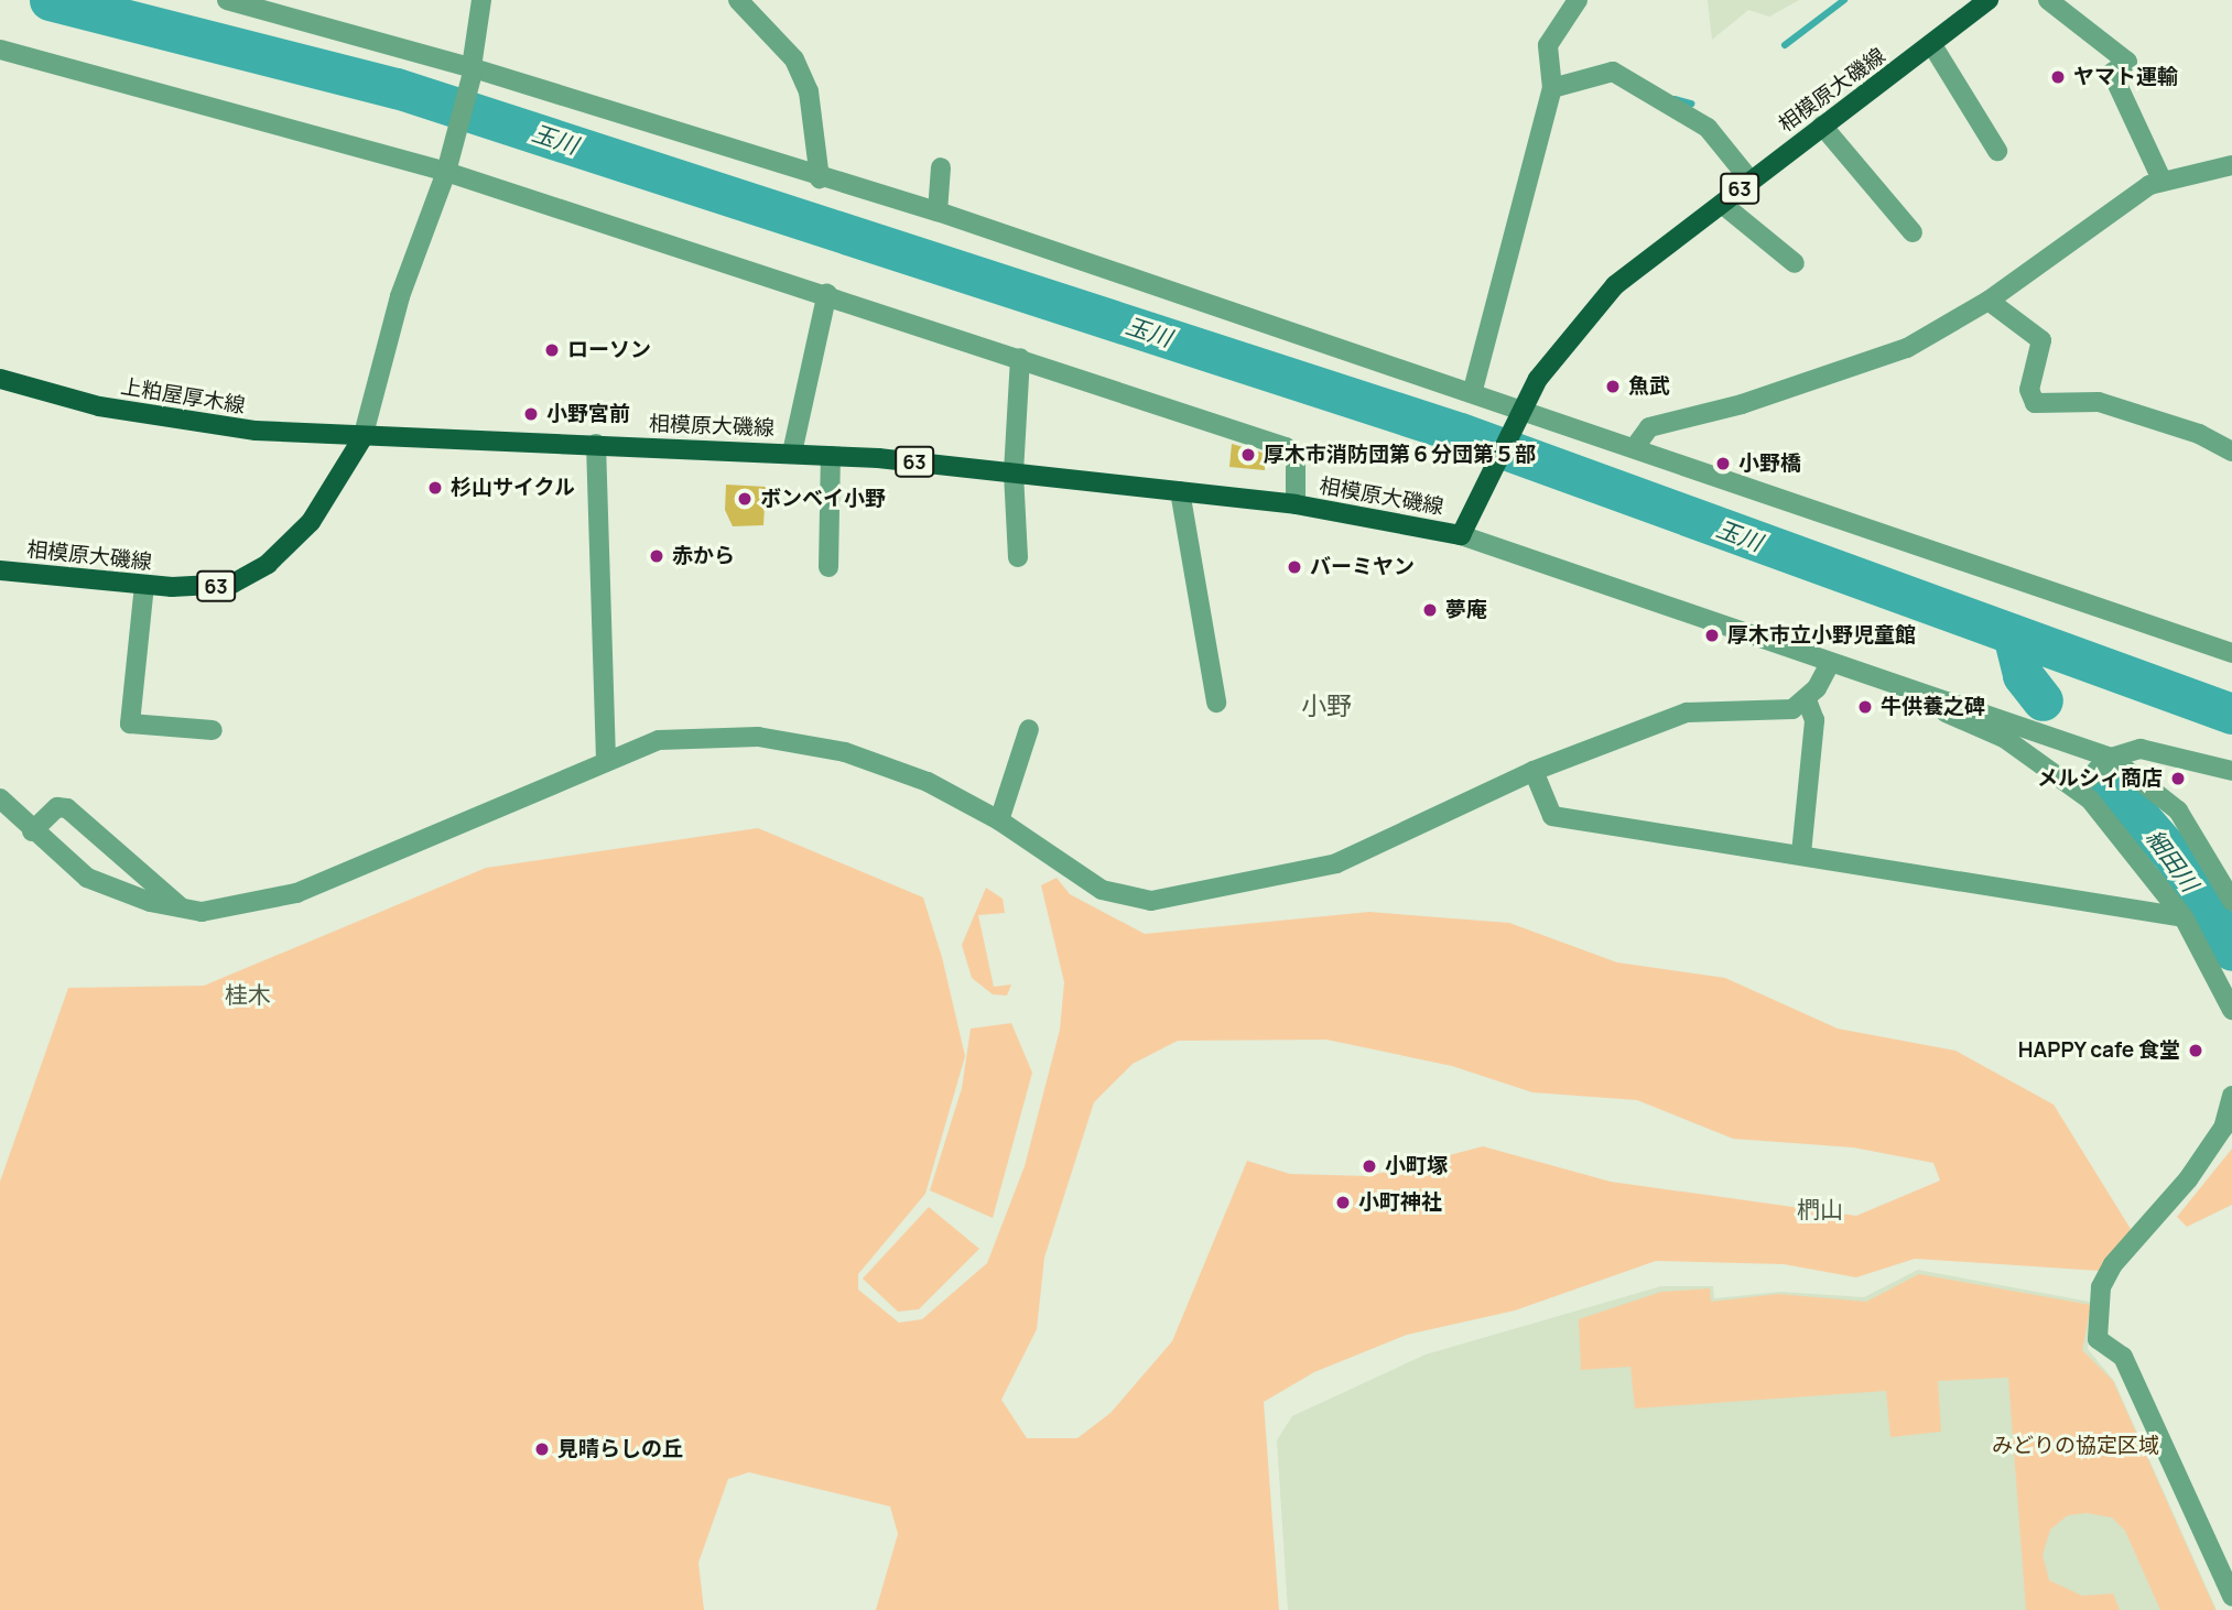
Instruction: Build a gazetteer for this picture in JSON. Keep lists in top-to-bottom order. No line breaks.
{"streets":{"main road":["相模原大磯線","63","上粕屋厚木線"]},"crossings":[["相模原大磯線","上粕屋厚木線"]],"districts":["小野","桂木","椚山"],"water":["玉川","細田川"],"parks":["みどりの協定区域"],"places":["ヤマト運輸","ローソン","魚武","小野宮前","厚木市消防団第６分団第５部","小野橋","杉山サイクル","ボンベイ小野","赤から","バーミヤン","夢庵","厚木市立小野児童館","牛供養之碑","メルシィ商店","HAPPY cafe 食堂","小町塚","小町神社","見晴らしの丘"]}
